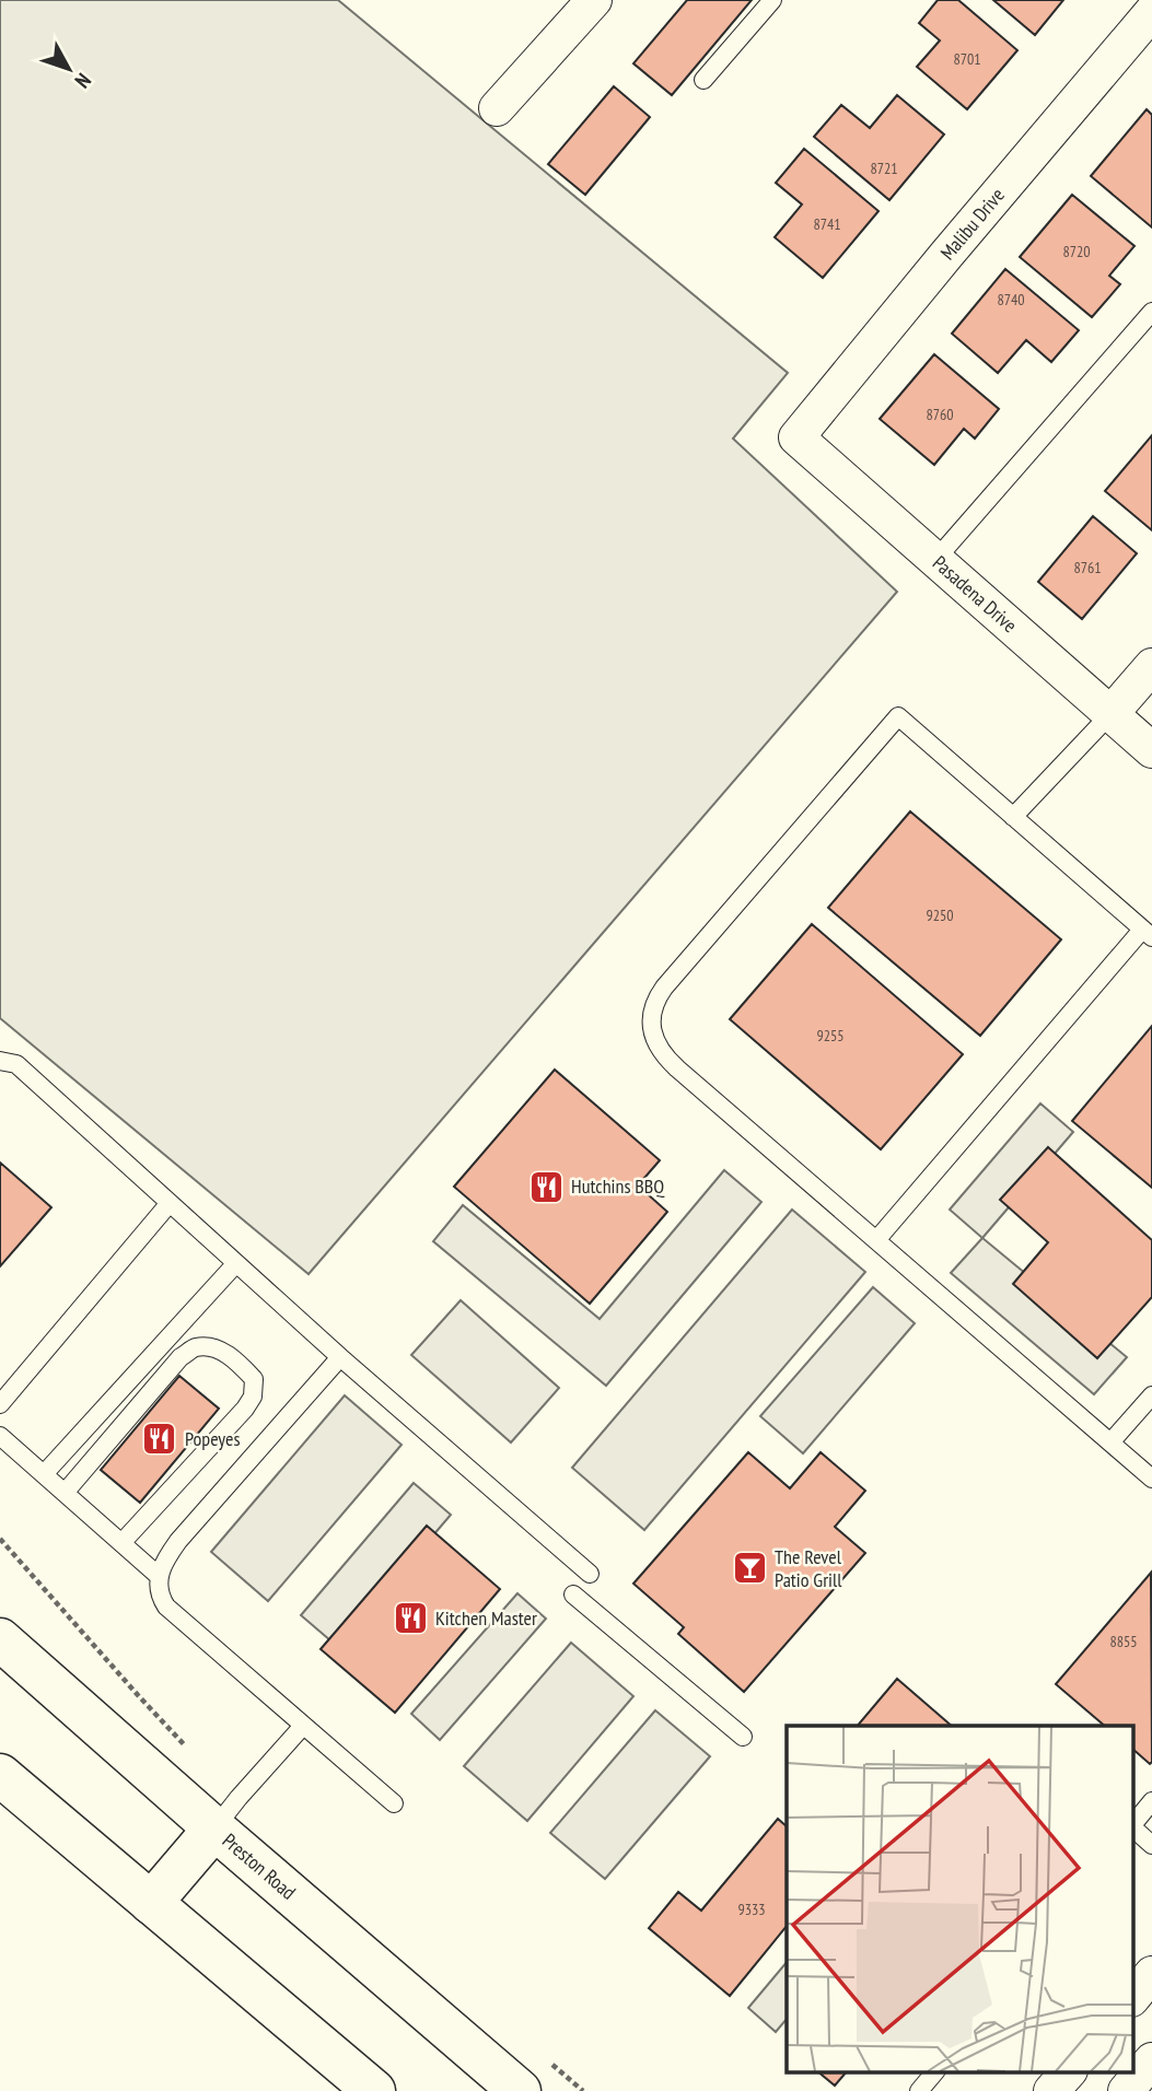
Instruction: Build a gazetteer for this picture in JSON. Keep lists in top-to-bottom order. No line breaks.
{"streets":{"main road":["Preston Road"],"street":["Malibu Drive","Pasadena Drive"]},"crossings":[["Malibu Drive","Pasadena Drive"]],"places":{"restaurant":["Hutchins BBQ","Popeyes","Kitchen Master"],"bar":["The Revel Patio Grill"]},"house_numbers":["8701","8721","8741","8720","8740","8760","8761","9250","9255","8855","9333"],"north":"bottom right"}
